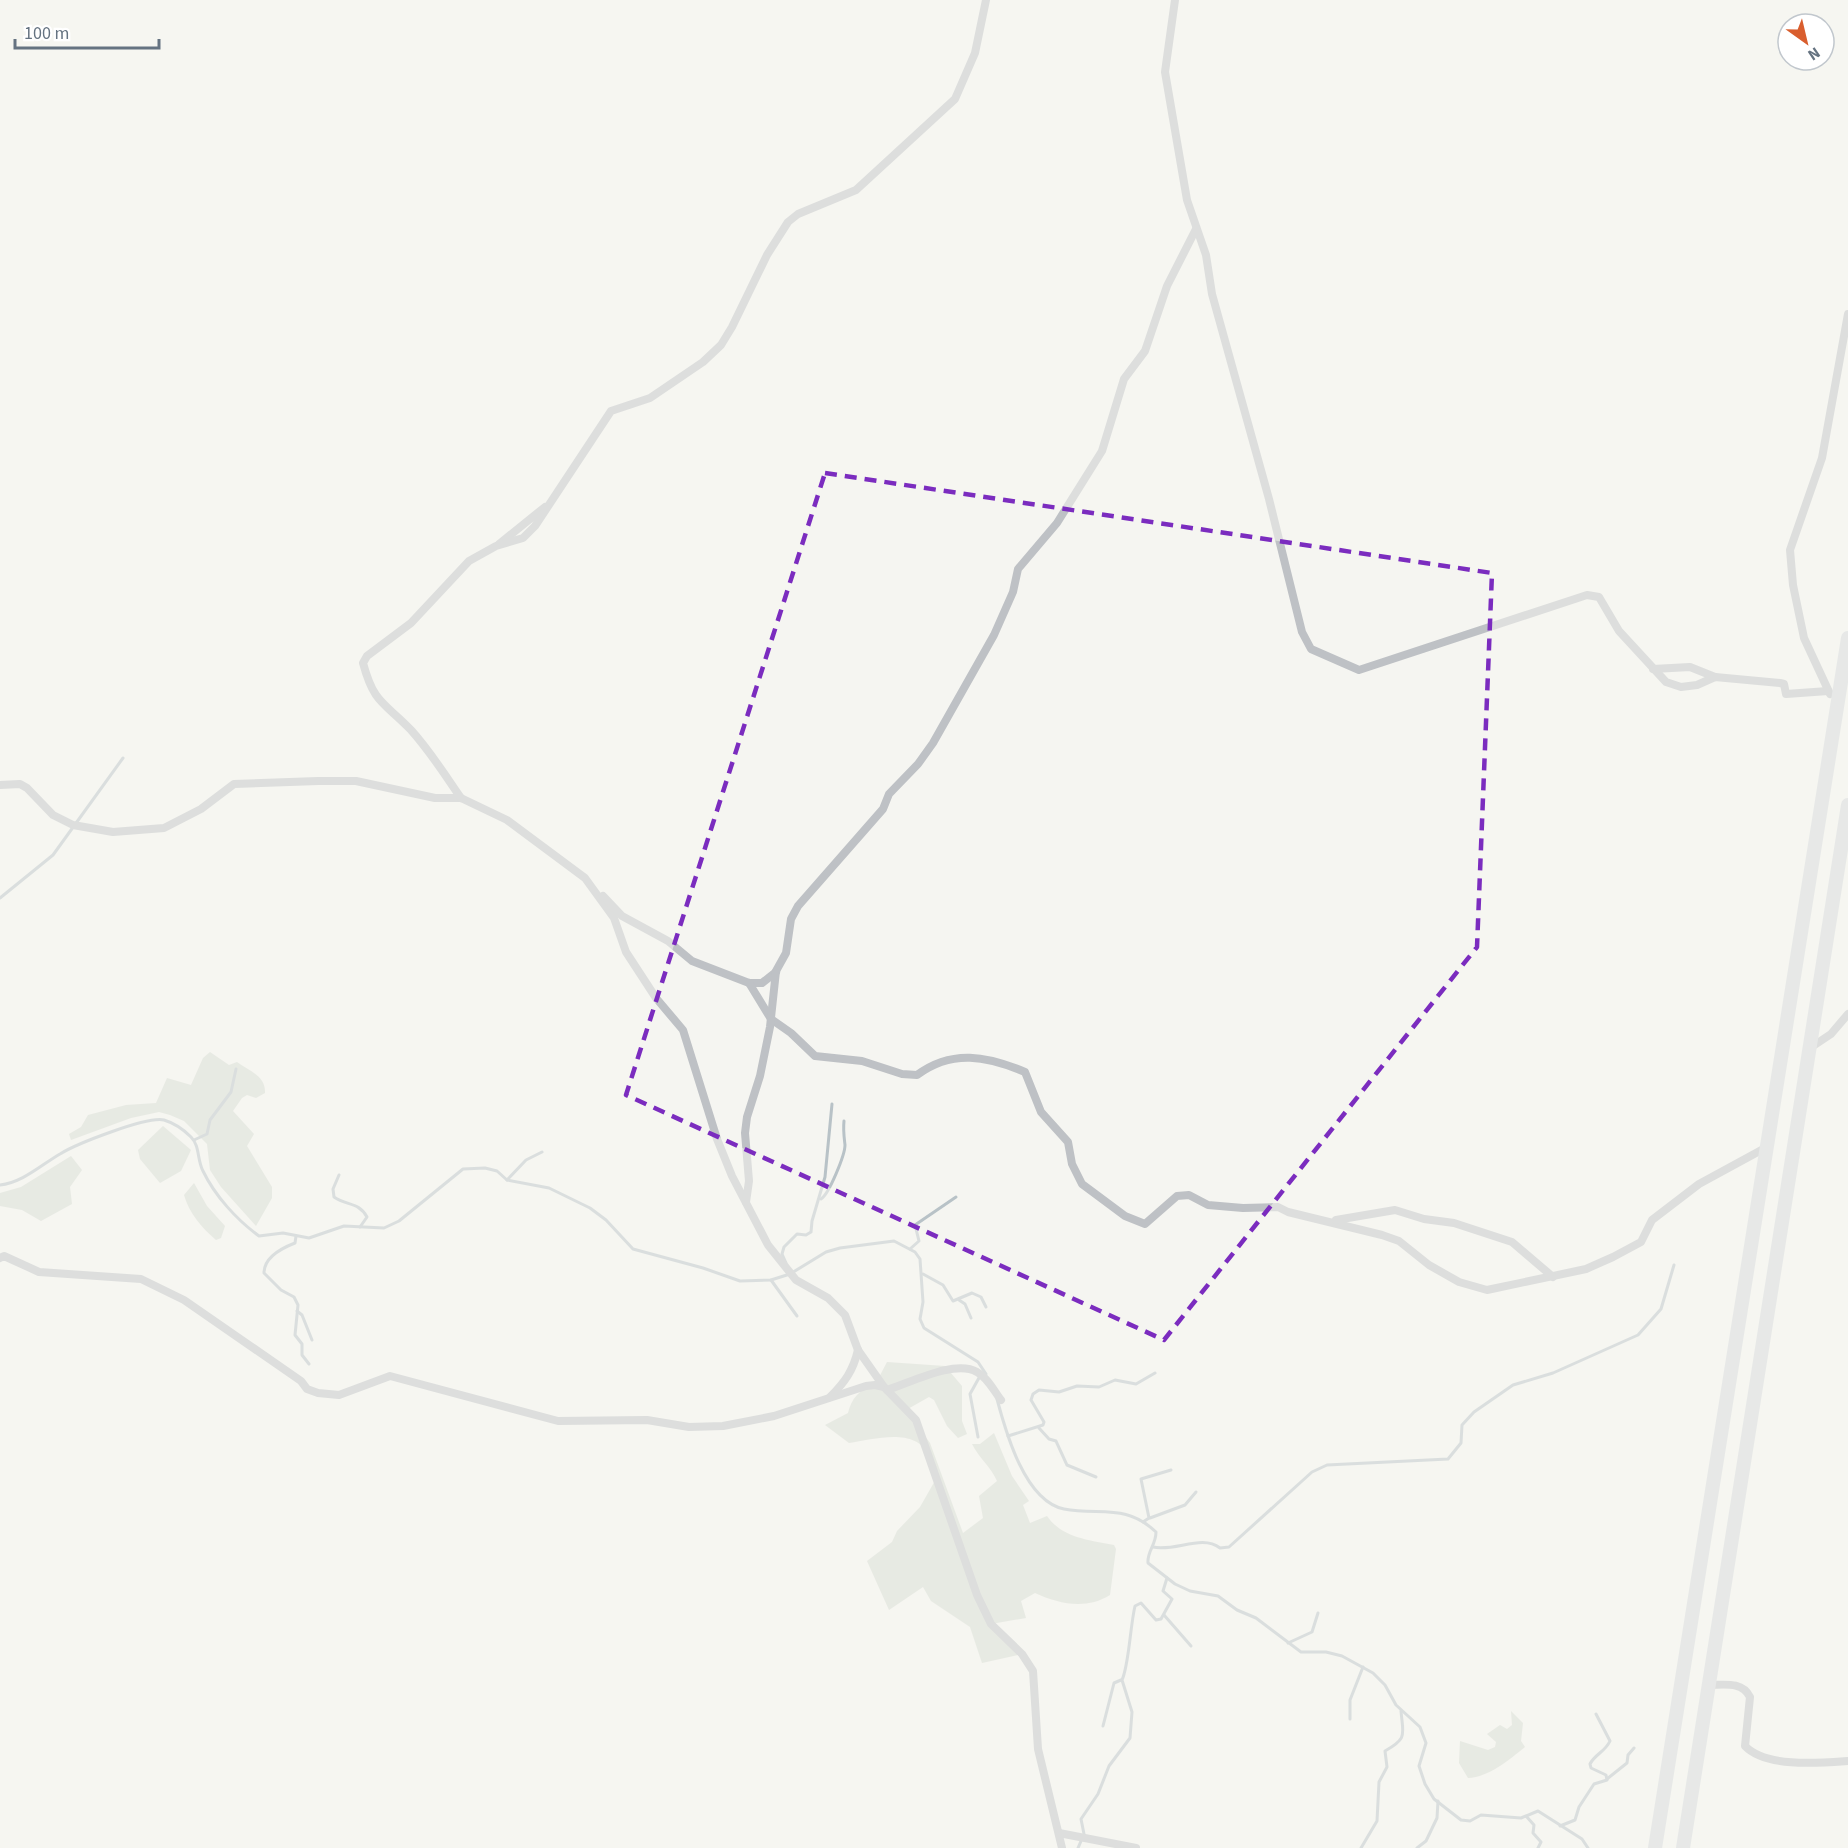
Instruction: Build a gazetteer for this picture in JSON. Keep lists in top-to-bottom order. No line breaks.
{"scale_bar":"100 m","north":"bottom right"}
